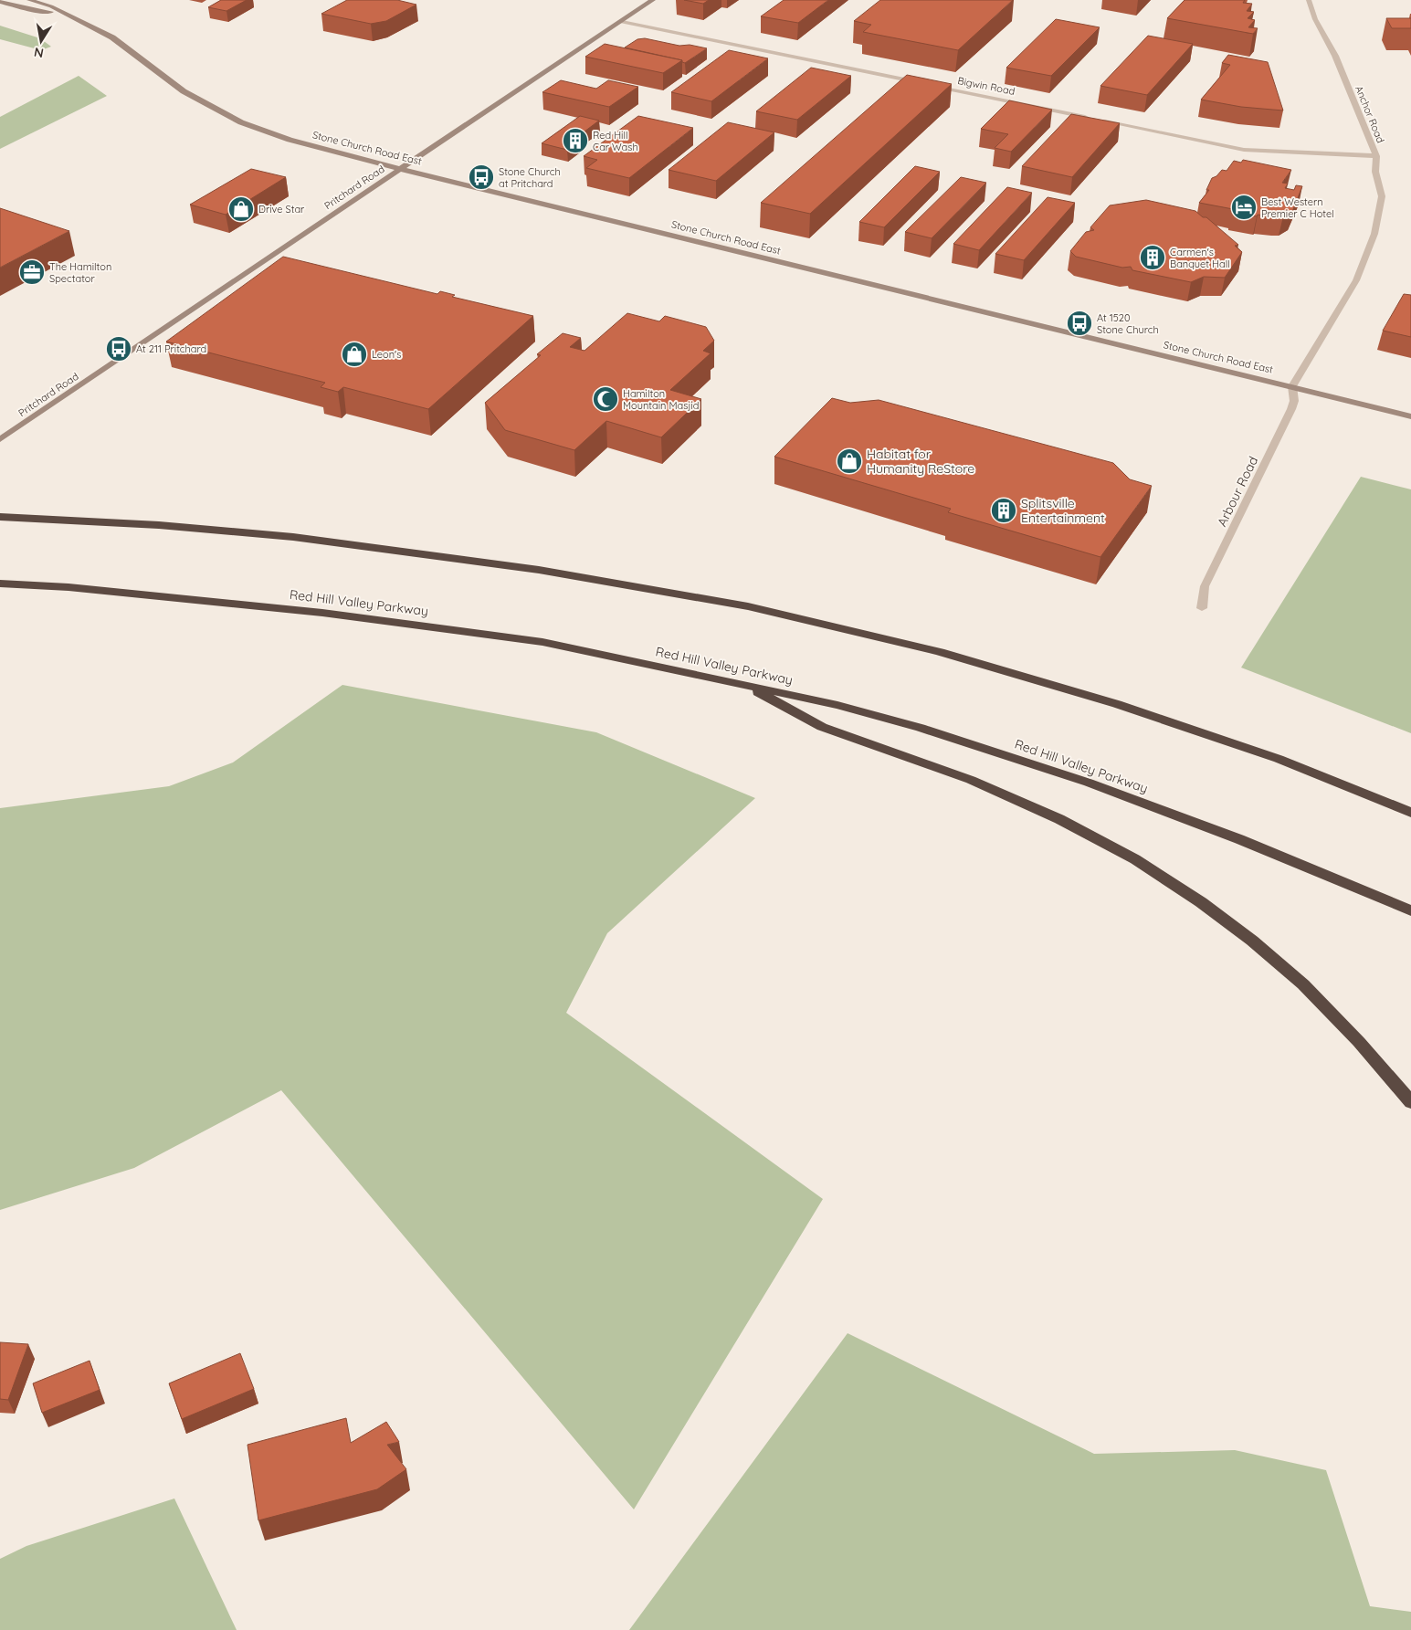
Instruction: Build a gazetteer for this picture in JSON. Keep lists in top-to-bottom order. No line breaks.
{"streets":{"highway":["Red Hill Valley Parkway"],"main road":["Stone Church Road East","Pritchard Road"],"street":["Bigwin Road","Anchor Road","Arbour Road"]},"crossings":[["Bigwin Road","Anchor Road"],["Anchor Road","Stone Church Road East"],["Anchor Road","Arbour Road"],["Stone Church Road East","Pritchard Road"],["Stone Church Road East","Arbour Road"]],"places":{"building":["Red Hill Car Wash","Carmen's Banquet Hall","Splitsville Entertainment"],"bus stop":["Stone Church at Pritchard","At 1520 Stone Church","At 211 Pritchard"],"hotel":["Best Western Premier C Hotel"],"shop":["Drive Star","Leon's","Habitat for Humanity ReStore"],"office":["The Hamilton Spectator"],"mosque":["Hamilton Mountain Masjid"]},"north":"bottom"}
